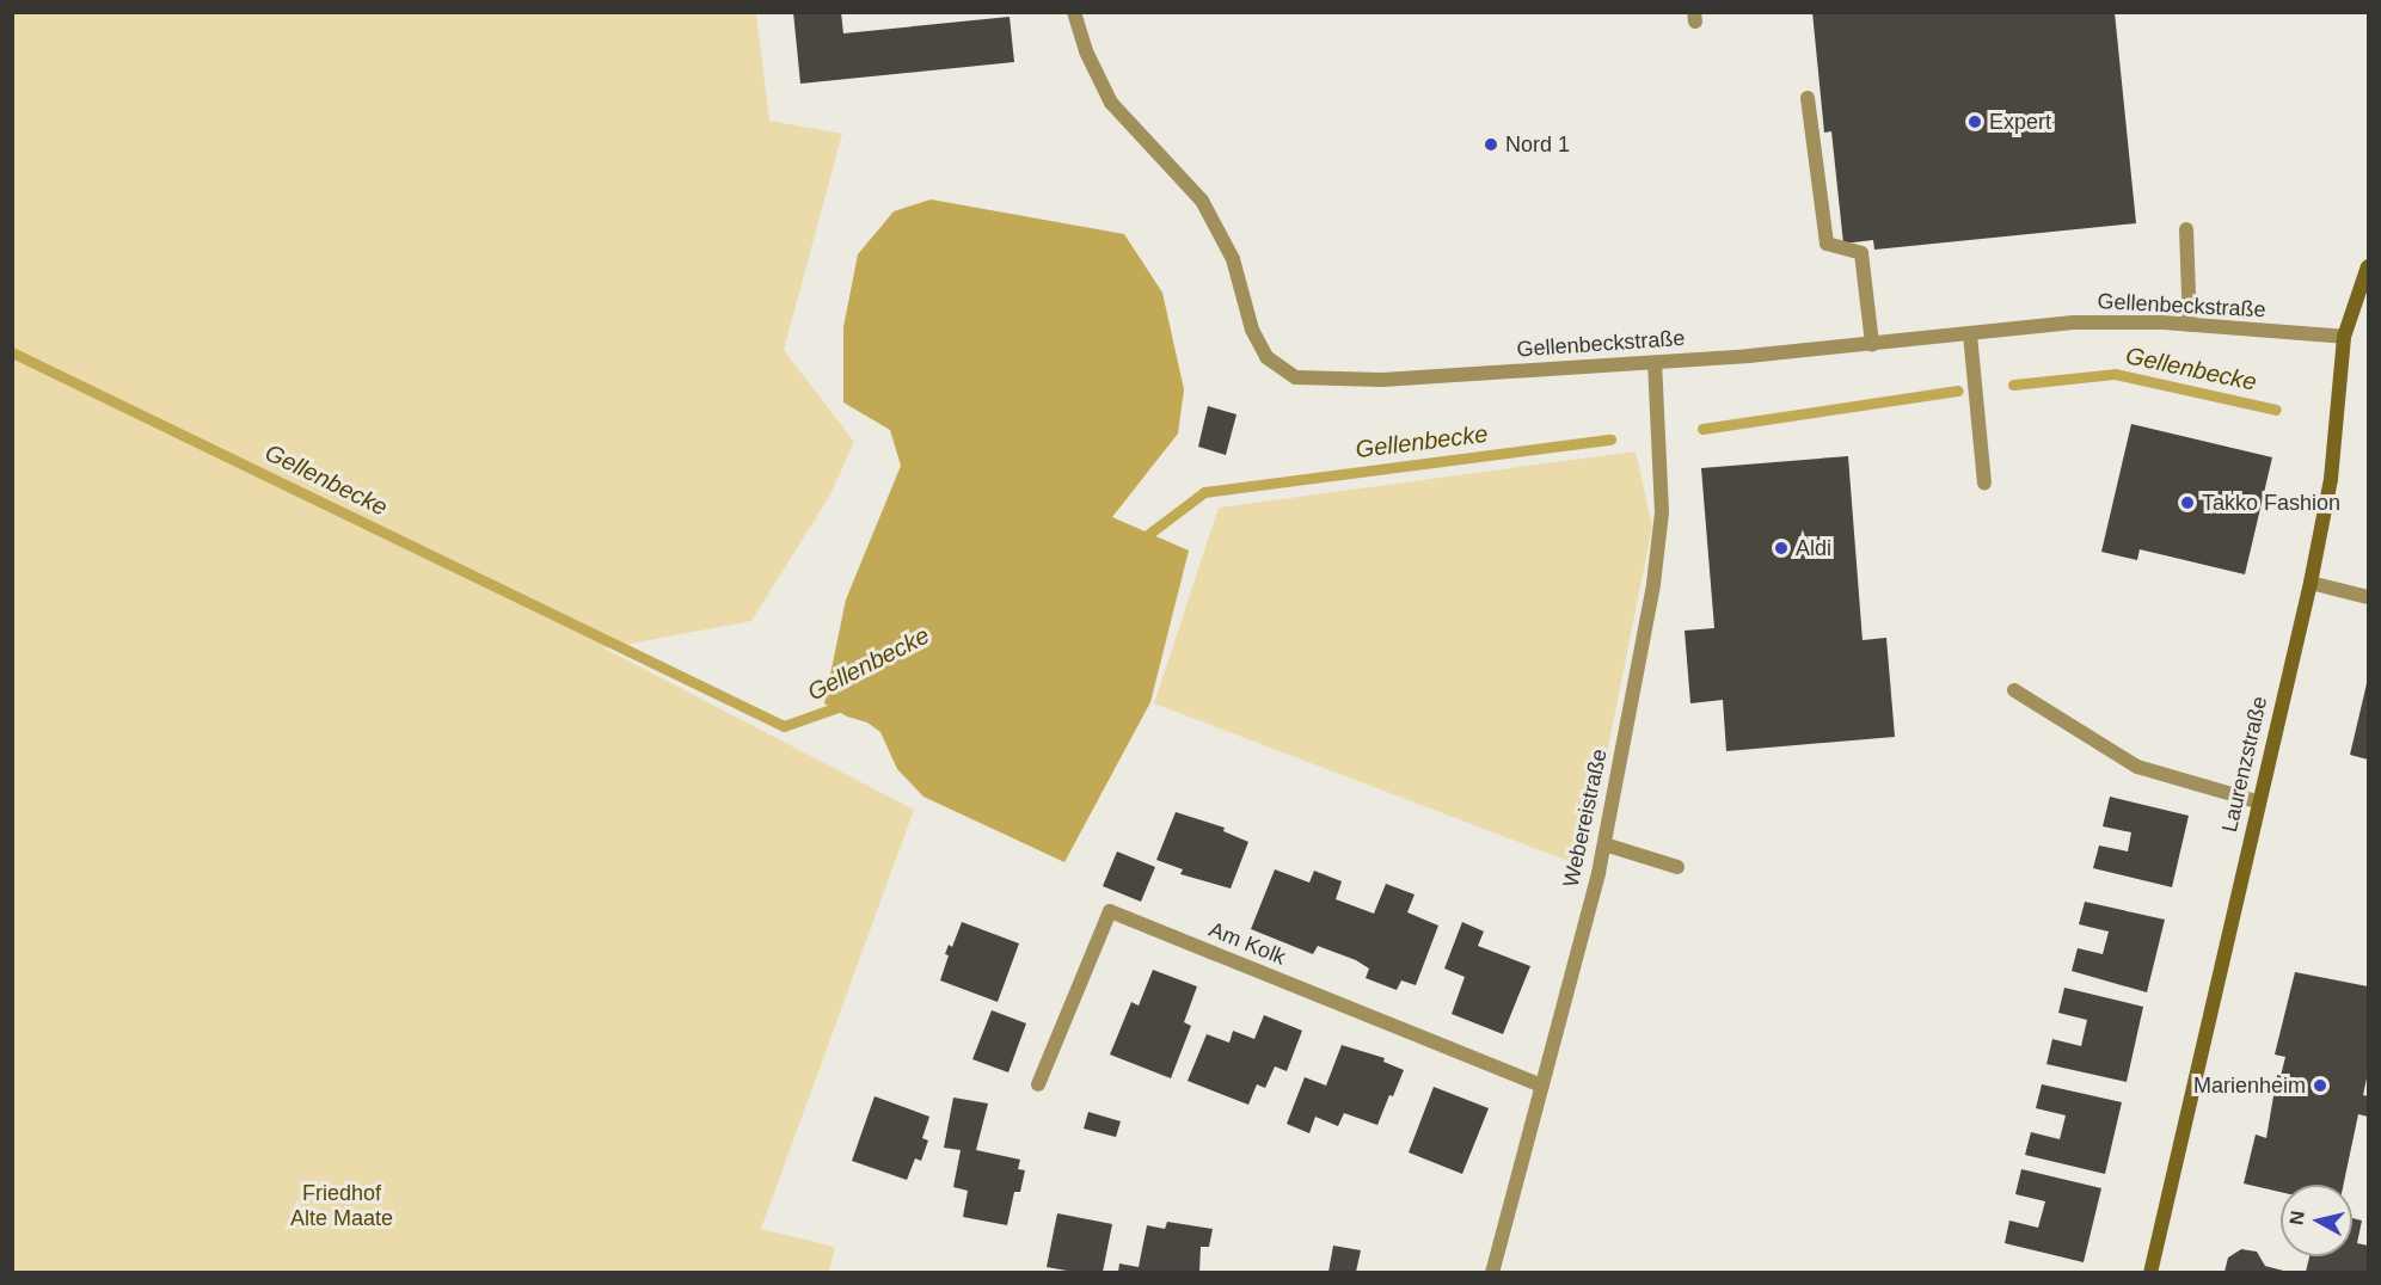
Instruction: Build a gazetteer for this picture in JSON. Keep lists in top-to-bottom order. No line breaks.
{"streets":{"street":["Gellenbeckstraße","Laurenzstraße","Webereistraße","Am Kolk"]},"crossings":[["Gellenbeckstraße","Laurenzstraße"],["Gellenbeckstraße","Webereistraße"],["Webereistraße","Am Kolk"]],"water":["Gellenbecke"],"parks":["Friedhof Alte Maate"],"places":["Expert","Nord 1","Takko Fashion","Aldi","Marienheim"],"north":"left"}
